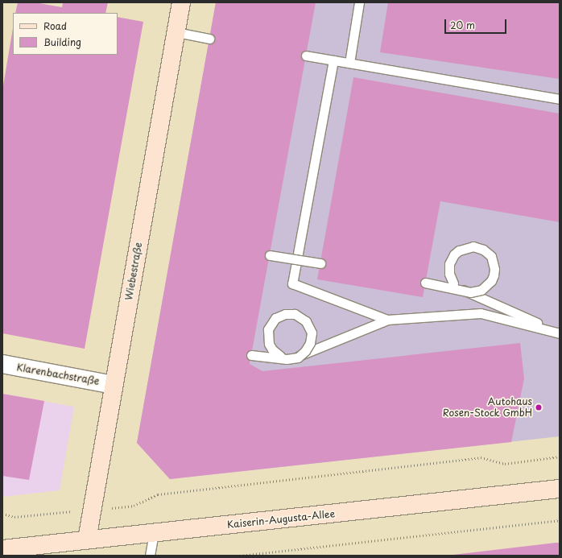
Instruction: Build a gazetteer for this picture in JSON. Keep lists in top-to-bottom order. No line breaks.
{"streets":{"main road":["Wiebestraße","Kaiserin-Augusta-Allee"],"street":["Klarenbachstraße"]},"crossings":[["Wiebestraße","Klarenbachstraße"],["Wiebestraße","Kaiserin-Augusta-Allee"]],"places":["Autohaus Rosen-Stock GmbH"],"legend":["Road","Building"],"scale_bar":"20 m"}
